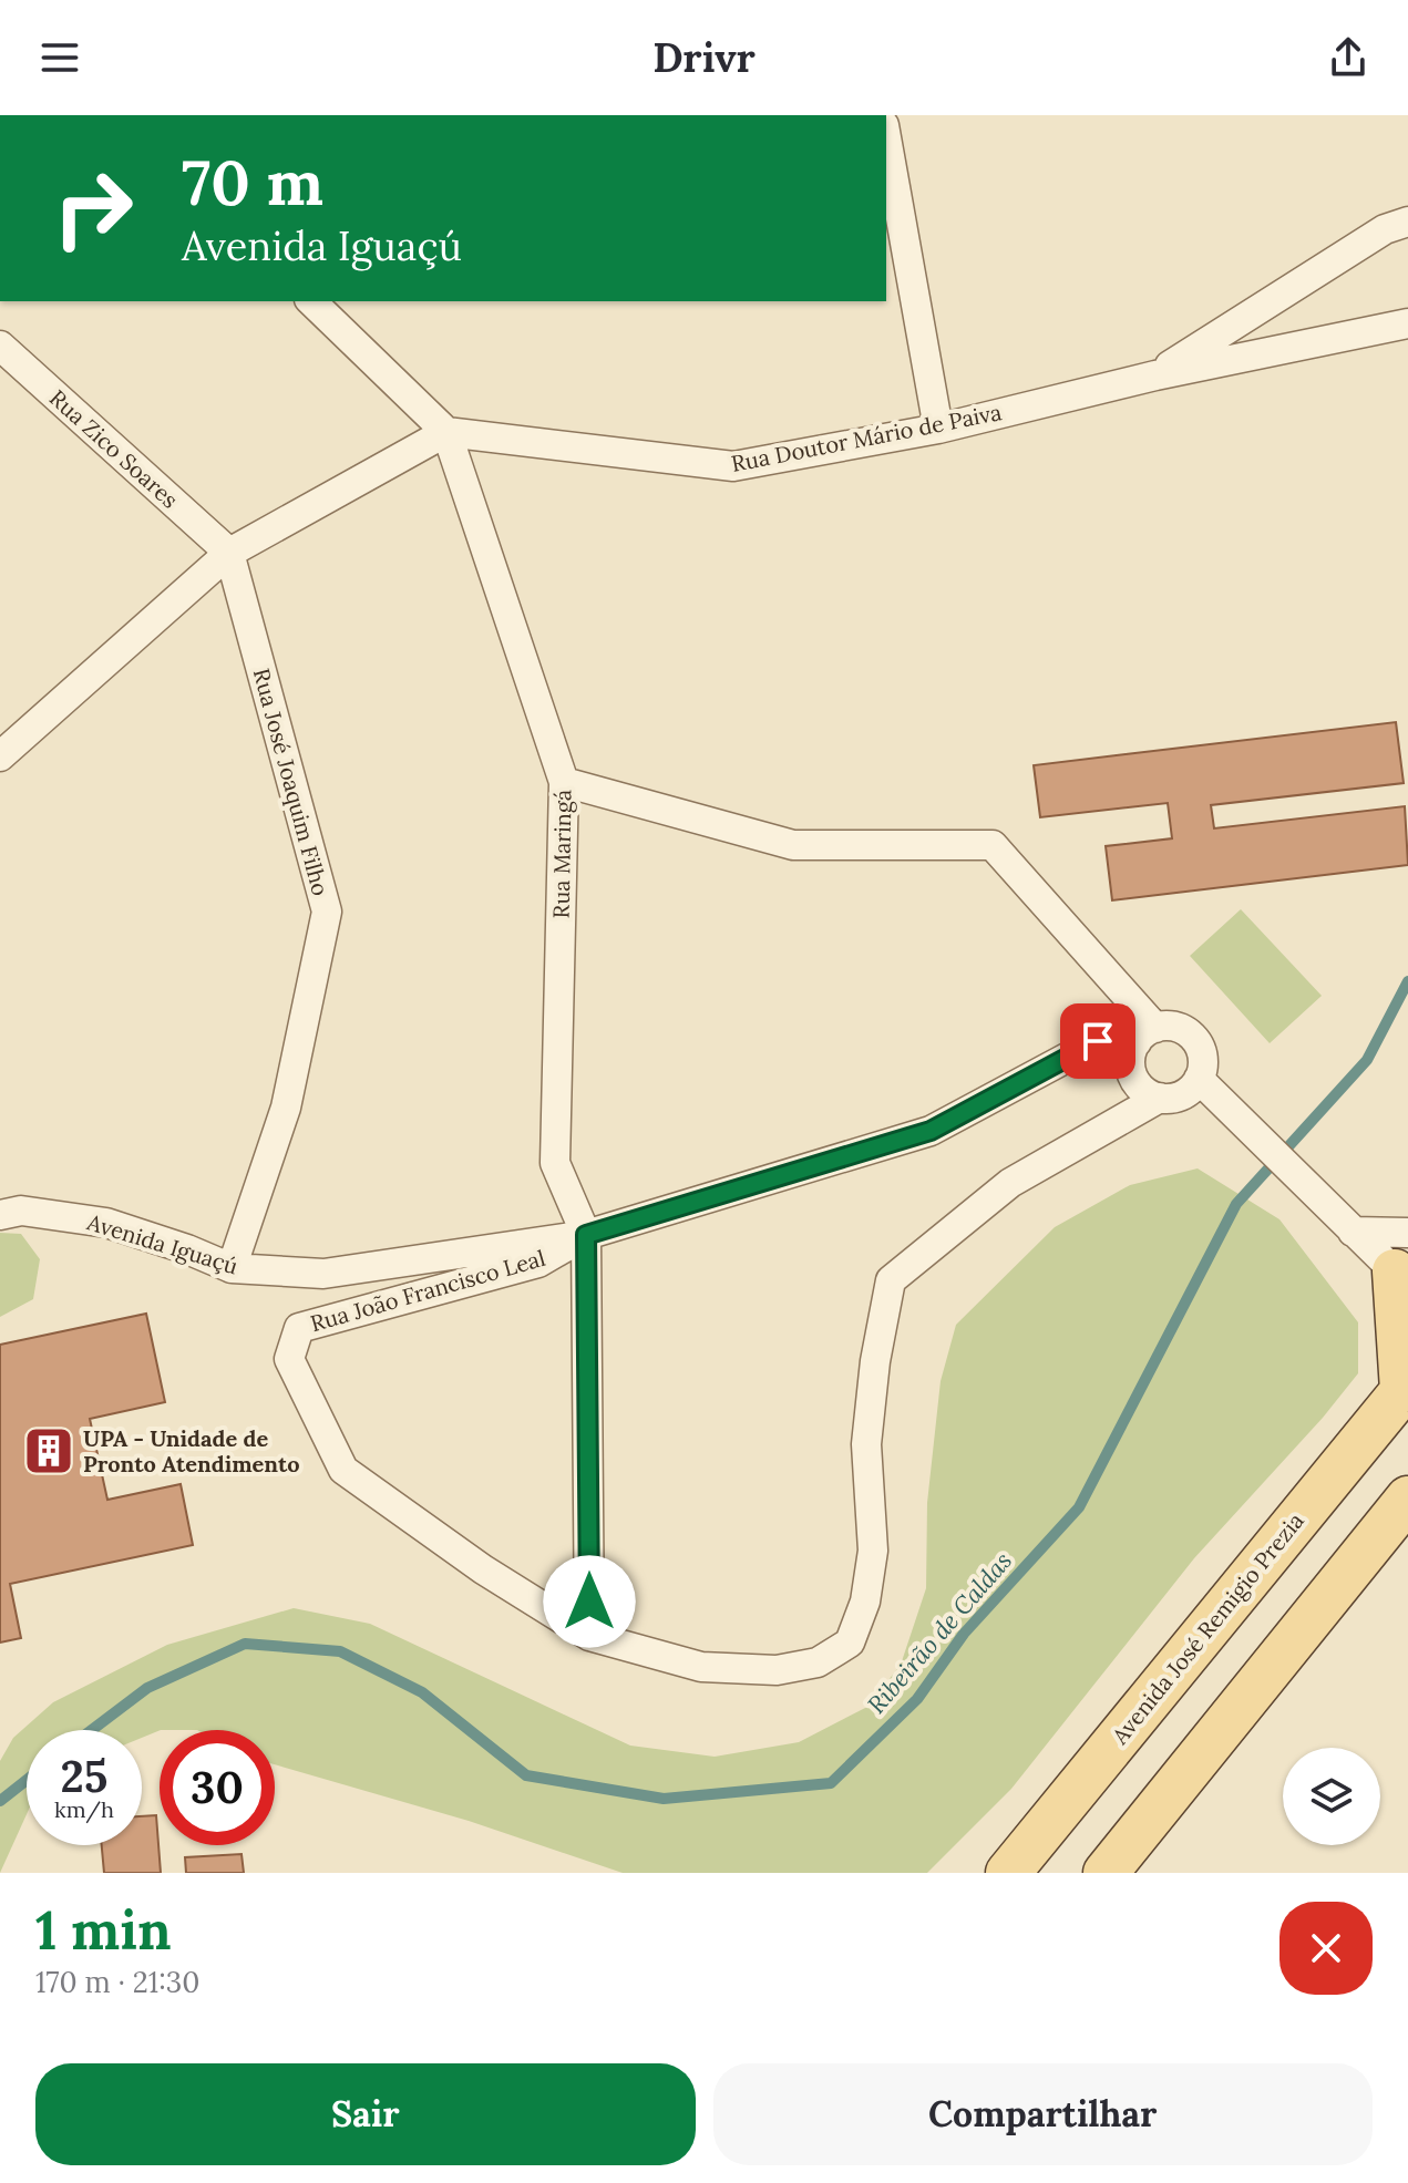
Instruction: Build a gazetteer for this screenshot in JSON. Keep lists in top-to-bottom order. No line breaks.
{"streets":{"main road":["Avenida José Remigio Prezia"],"street":["Rua Doutor Mário de Paiva","Rua Zico Soares","Rua José Joaquim Filho","Rua Maringá","Avenida Iguaçú","Rua João Francisco Leal"]},"crossings":[["Rua Doutor Mário de Paiva","Rua Maringá"],["Rua Zico Soares","Rua José Joaquim Filho"],["Rua José Joaquim Filho","Avenida Iguaçú"],["Rua Maringá","Avenida Iguaçú"],["Rua Maringá","Rua João Francisco Leal"],["Avenida Iguaçú","Rua João Francisco Leal"]],"water":["Ribeirão de Caldas"],"places":{"building":["UPA - Unidade de Pronto Atendimento"]},"page":{"header":"Drivr","turn":["70 m","Avenida Iguaçú"],"speed":"25 km/h","limit":"30","heading":["1 min","170 m · 21:30"],"buttons":["Sair","Compartilhar"]}}
